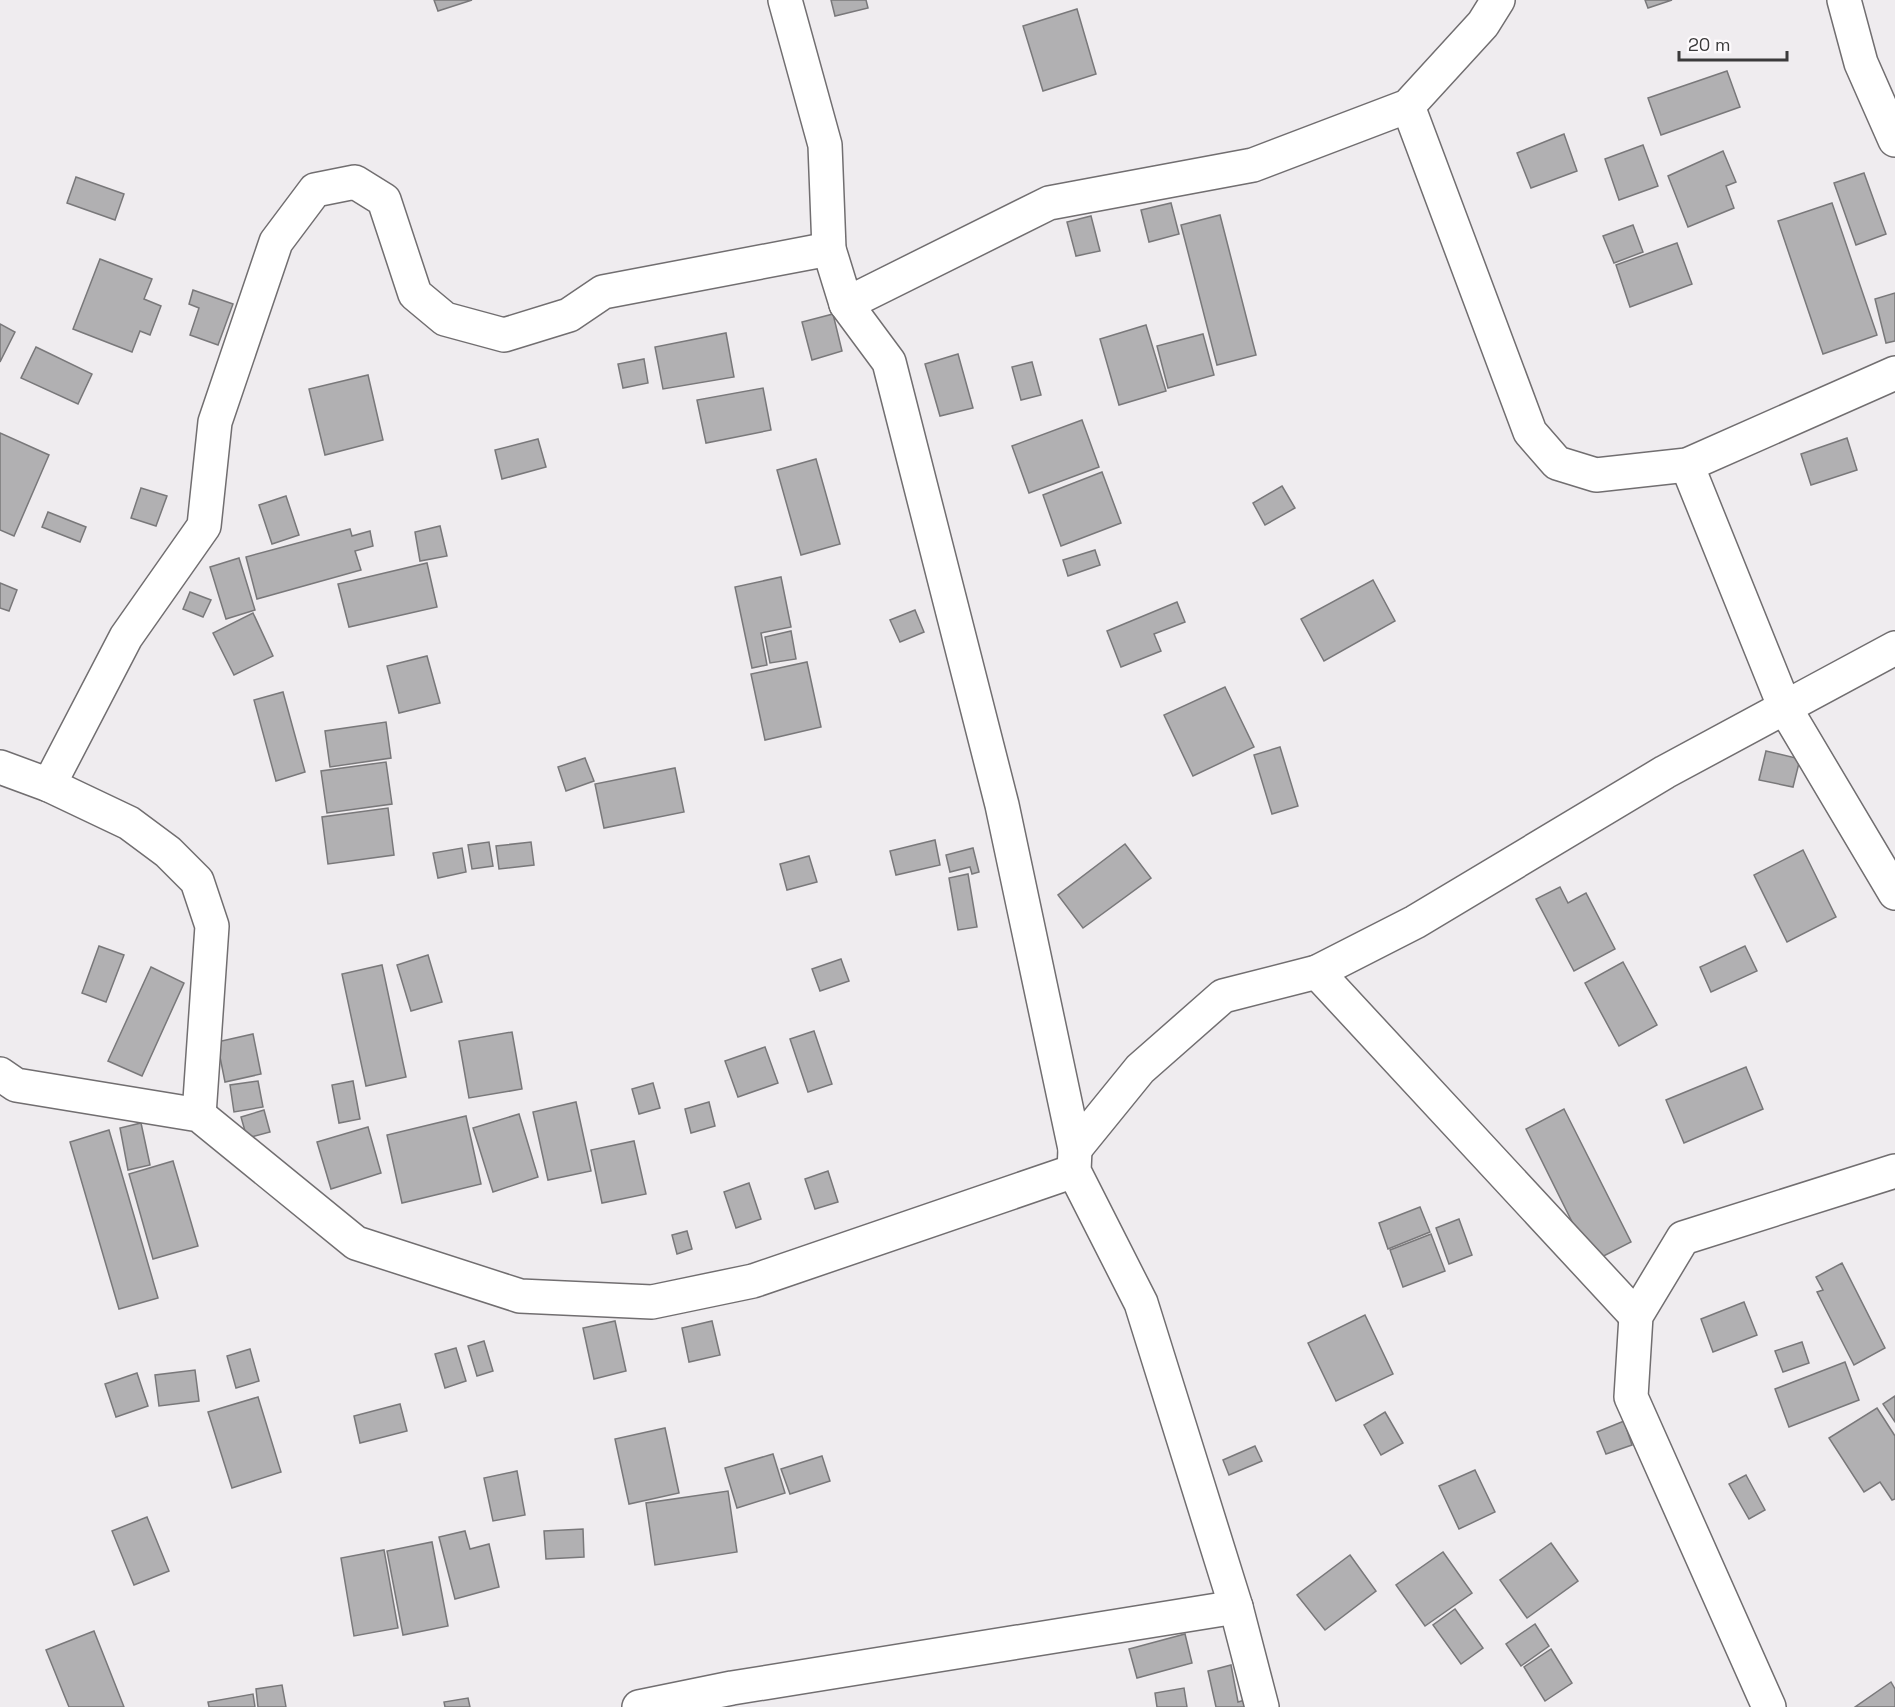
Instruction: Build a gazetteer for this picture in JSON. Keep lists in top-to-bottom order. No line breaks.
{"scale_bar":"20 m"}
